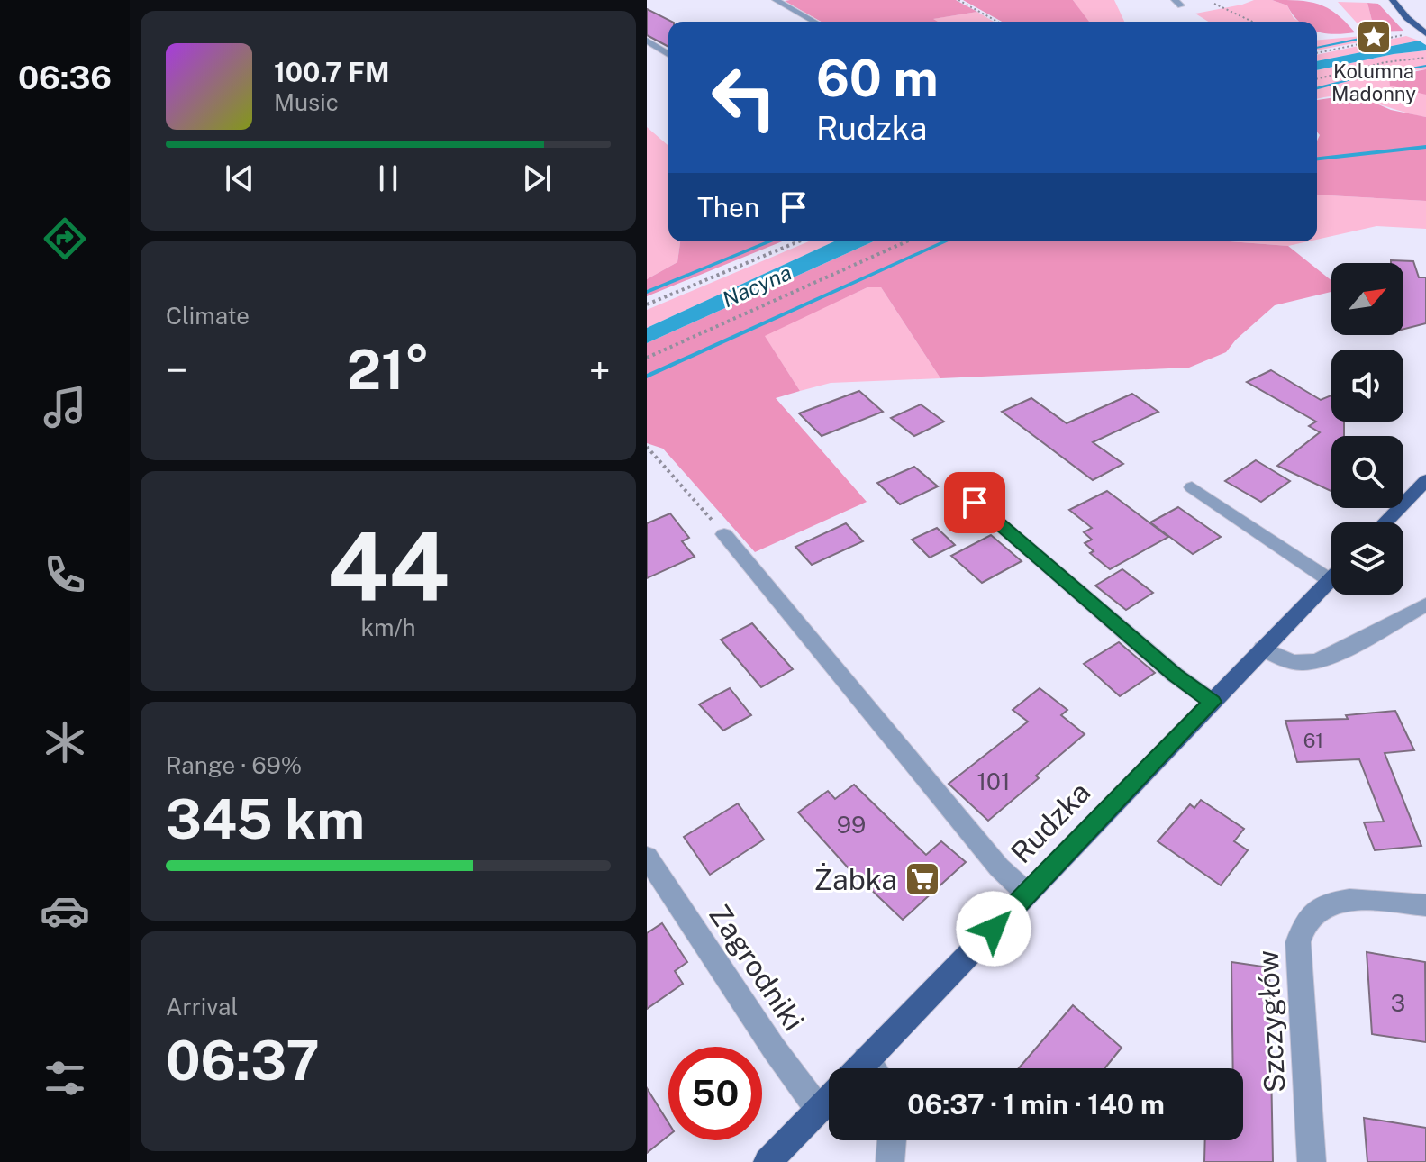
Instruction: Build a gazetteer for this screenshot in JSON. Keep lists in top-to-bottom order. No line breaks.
{"streets":{"main road":["Rudzka"],"street":["Zagrodniki","Szczygłów"]},"water":["Nacyna"],"places":{"place":["Kolumna Madonny"],"supermarket":["Żabka"]},"house_numbers":["61","101","99","3"],"north":"top right","page":{"tabs":"06:36","turn":["60 m","Rudzka"],"song":["100.7 FM","Music"],"then":"Then","tile":["Climate",["44","km/h"],["Range · 69%","345 km"],["Arrival","06:37"]],"heat":["−","21°","+"],"limit":"50","trip":"06:37 · 1 min · 140 m"}}
